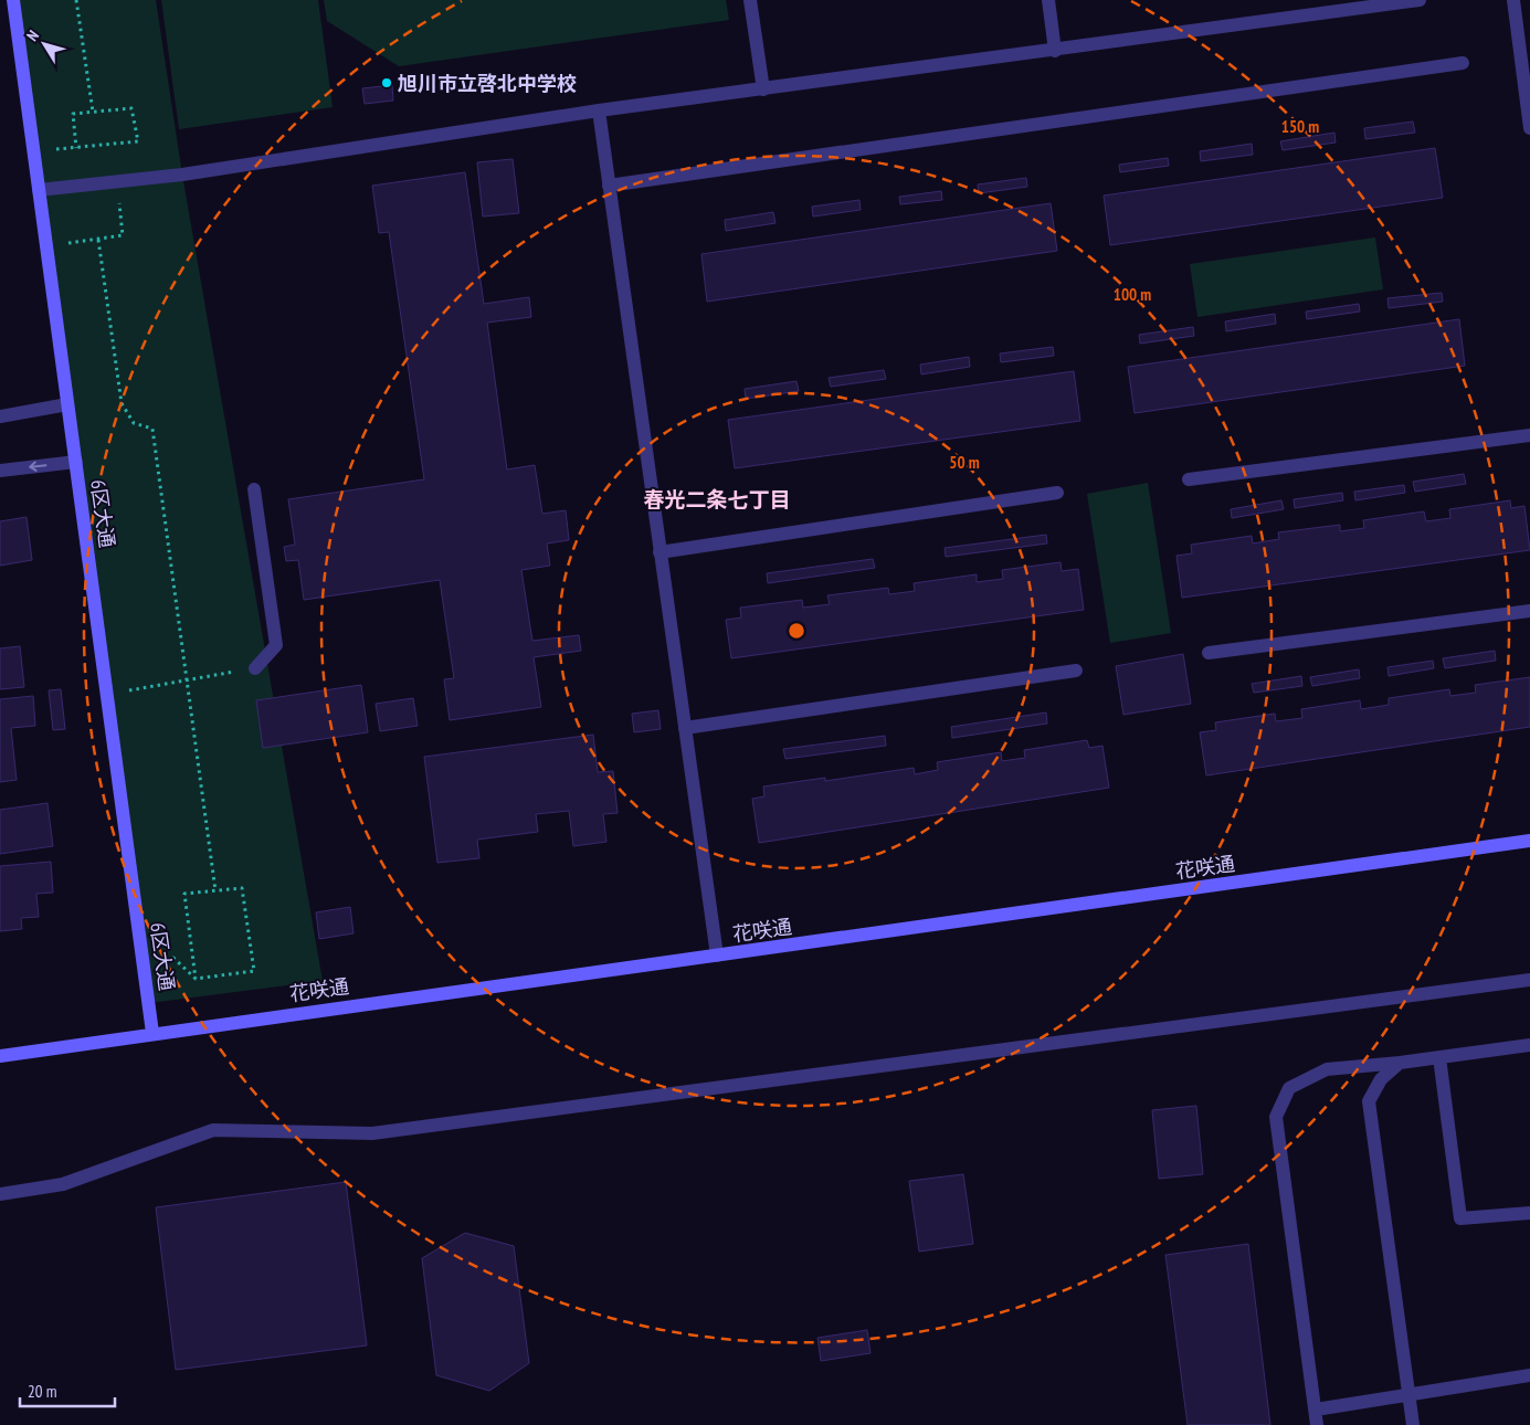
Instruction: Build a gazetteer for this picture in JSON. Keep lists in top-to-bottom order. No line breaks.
{"streets":{"street":["6区大通","花咲通"]},"crossings":[["6区大通","花咲通"]],"districts":["春光二条七丁目"],"places":["旭川市立啓北中学校"],"scale_bar":"20 m","north":"top left","rings":["150 m","100 m","50 m"]}
